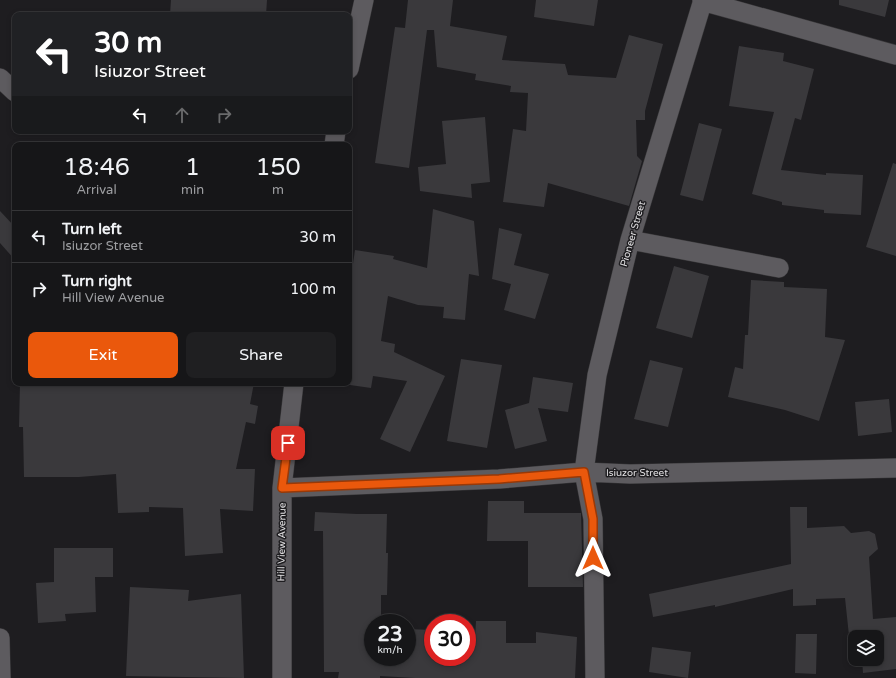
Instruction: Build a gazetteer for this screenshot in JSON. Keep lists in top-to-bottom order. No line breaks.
{"streets":{"street":["Pioneer Street","Isiuzor Street","Hill View Avenue"]},"crossings":[["Pioneer Street","Isiuzor Street"],["Isiuzor Street","Hill View Avenue"]],"page":{"turn":["30 m","Isiuzor Street"],"eta":["18:46","Arrival","1","min","150","m"],"list":[{"name":"Turn left","note":"Isiuzor Street","value":"30 m"},{"name":"Turn right","note":"Hill View Avenue","value":"100 m"}],"buttons":["Exit","Share"],"speed":"23 km/h","limit":"30"}}
